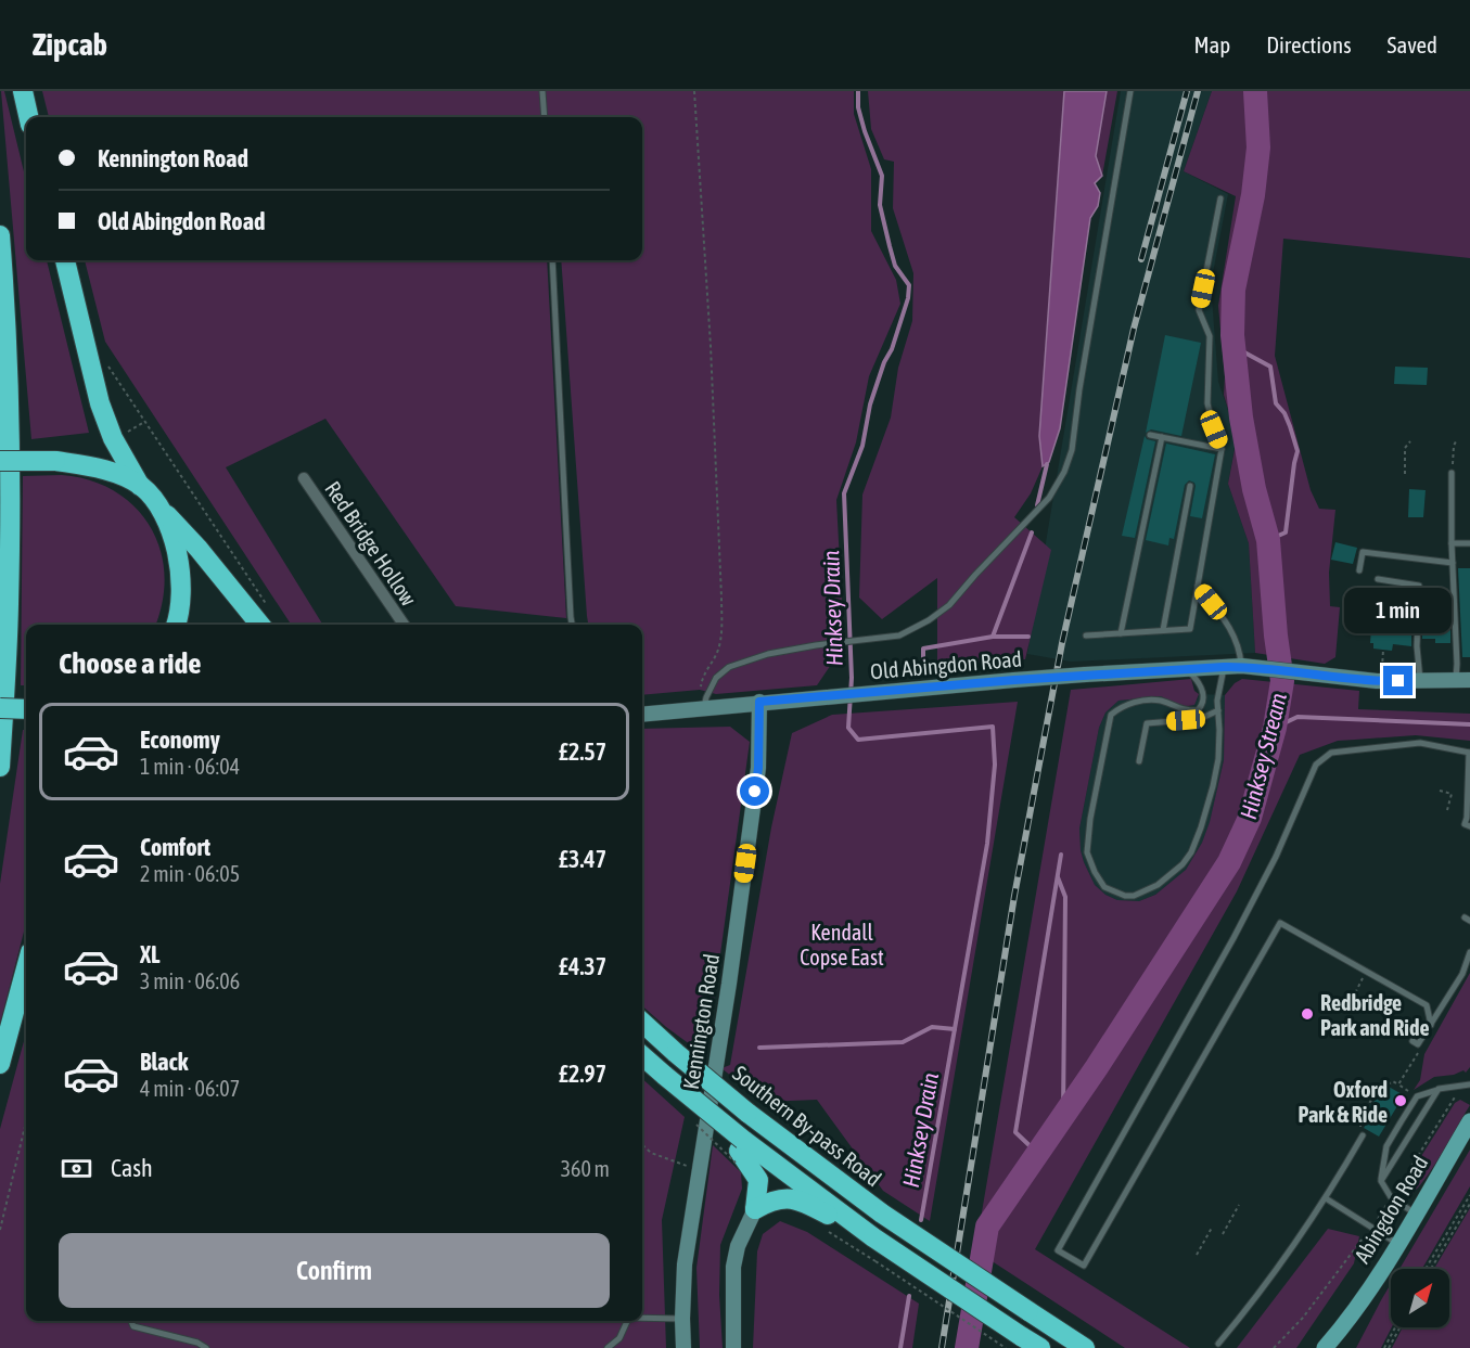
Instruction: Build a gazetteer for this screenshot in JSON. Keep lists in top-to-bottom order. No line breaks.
{"streets":{"highway":["Southern By-pass Road"],"main road":["Abingdon Road"],"street":["Red Bridge Hollow","Old Abingdon Road","Kennington Road"]},"crossings":[["Old Abingdon Road","Kennington Road"]],"water":["Hinksey Drain","Hinksey Stream"],"parks":["Kendall Copse East"],"places":["Redbridge Park and Ride","Oxford Park & Ride"],"north":"top right","page":{"header":"Zipcab","nav":["Map","Directions","Saved"],"banner":["Kennington Road","Old Abingdon Road"],"bubble":"1 min","heading":"Choose a ride","list":[{"name":"Economy","note":"1 min · 06:04","value":"£2.57"},{"name":"Comfort","note":"2 min · 06:05","value":"£3.47"},{"name":"XL","note":"3 min · 06:06","value":"£4.37"},{"name":"Black","note":"4 min · 06:07","value":"£2.97"}],"pay":["Cash","360 m"],"buttons":"Confirm"}}
